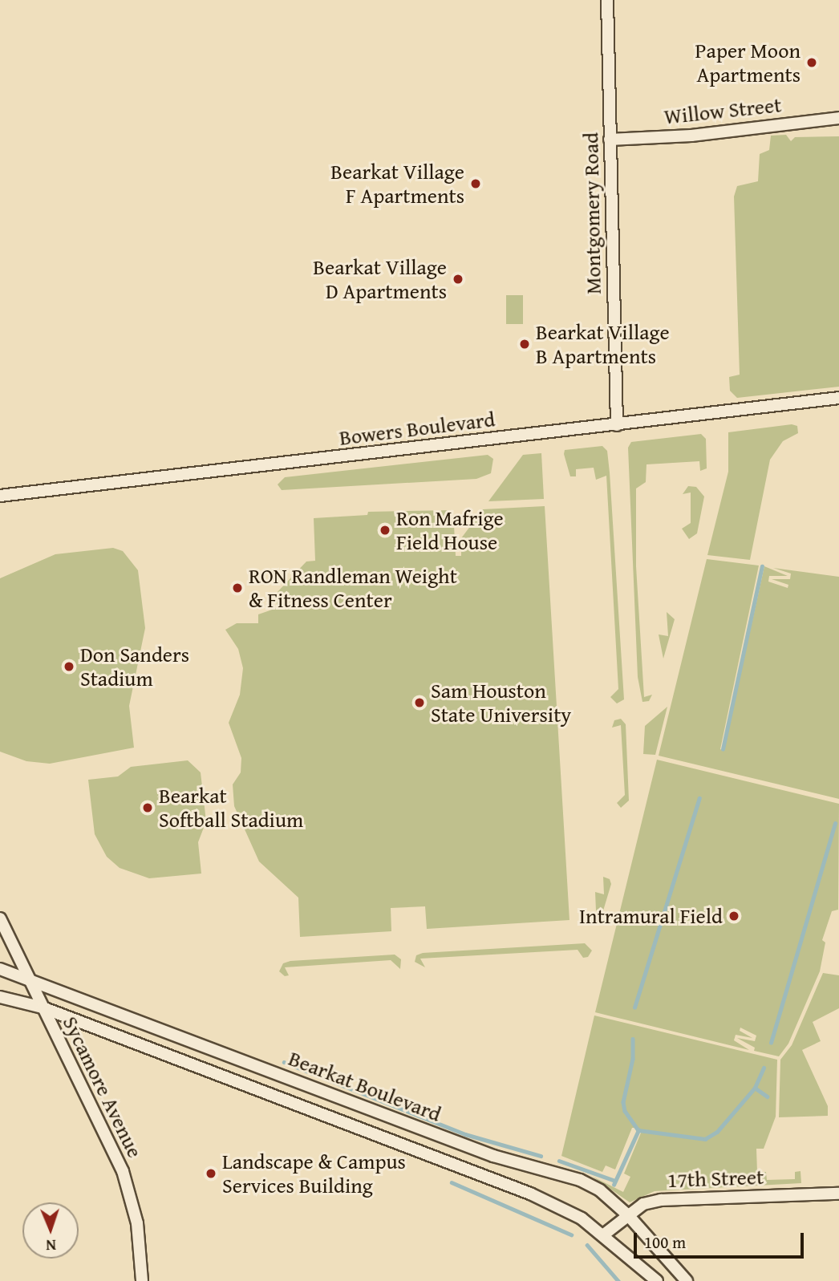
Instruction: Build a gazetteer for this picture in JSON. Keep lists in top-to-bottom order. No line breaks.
{"streets":{"street":["Willow Street","Montgomery Road","Bowers Boulevard","Bearkat Boulevard","Sycamore Avenue","17th Street"]},"crossings":[["Willow Street","Montgomery Road"],["Montgomery Road","Bowers Boulevard"],["Bearkat Boulevard","Sycamore Avenue"],["Bearkat Boulevard","17th Street"]],"places":["Paper Moon Apartments","Bearkat Village F Apartments","Bearkat Village D Apartments","Bearkat Village B Apartments","Ron Mafrige Field House","RON Randleman Weight & Fitness Center","Don Sanders Stadium","Sam Houston State University","Bearkat Softball Stadium","Intramural Field","Landscape & Campus Services Building"],"scale_bar":"100 m","north":"bottom"}
